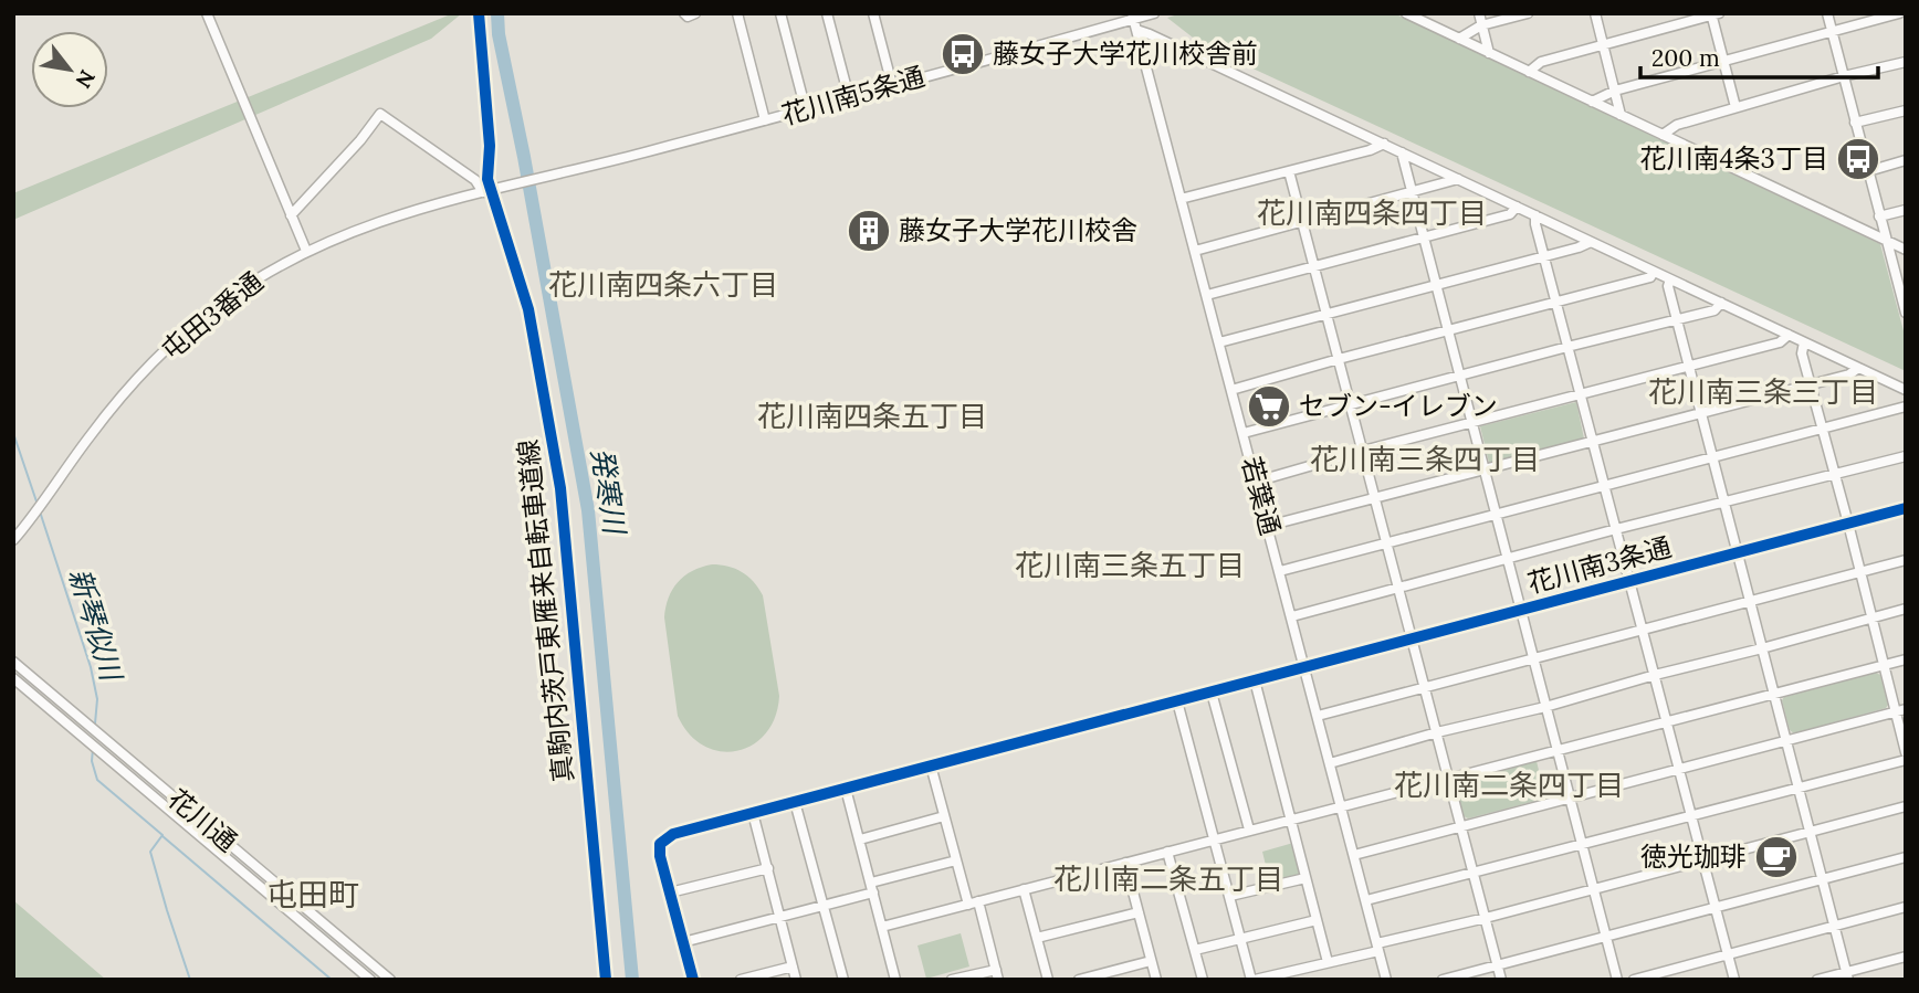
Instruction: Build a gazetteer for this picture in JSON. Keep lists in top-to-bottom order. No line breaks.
{"streets":{"street":["花川南5条通","屯田3番通","若葉通","花川南3条通","花川通"],"cycle path":["真駒内茨戸東雁来自転車道線"]},"crossings":[["花川南5条通","屯田3番通"],["花川南5条通","若葉通"],["若葉通","花川南3条通"]],"districts":["花川南四条四丁目","花川南四条六丁目","花川南三条三丁目","花川南四条五丁目","花川南三条四丁目","花川南三条五丁目","花川南二条四丁目","花川南二条五丁目","屯田町"],"water":["発寒川","新琴似川"],"places":{"bus stop":["藤女子大学花川校舎前","花川南4条3丁目"],"building":["藤女子大学花川校舎"],"supermarket":["セブン-イレブン"],"cafe":["徳光珈琲"]},"scale_bar":"200 m","north":"bottom right"}
